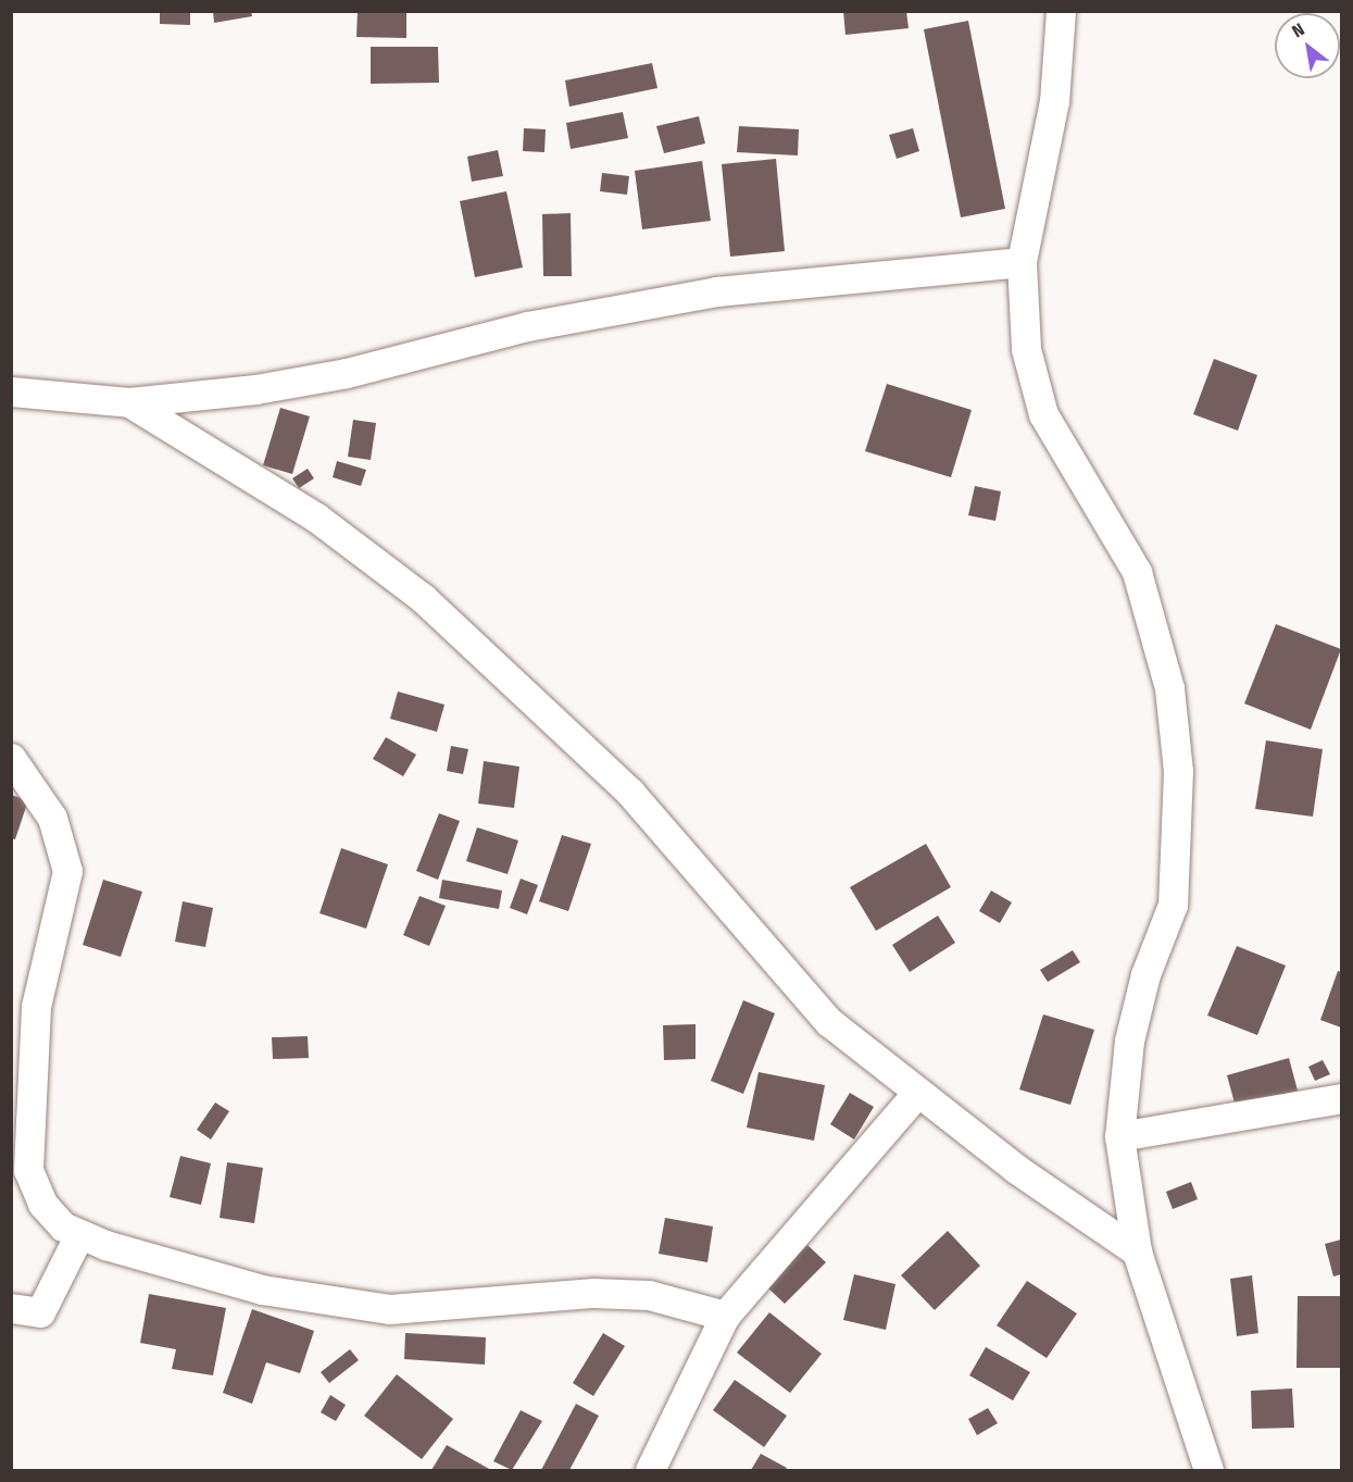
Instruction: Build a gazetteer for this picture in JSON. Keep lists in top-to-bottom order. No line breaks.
{"north":"top left"}
